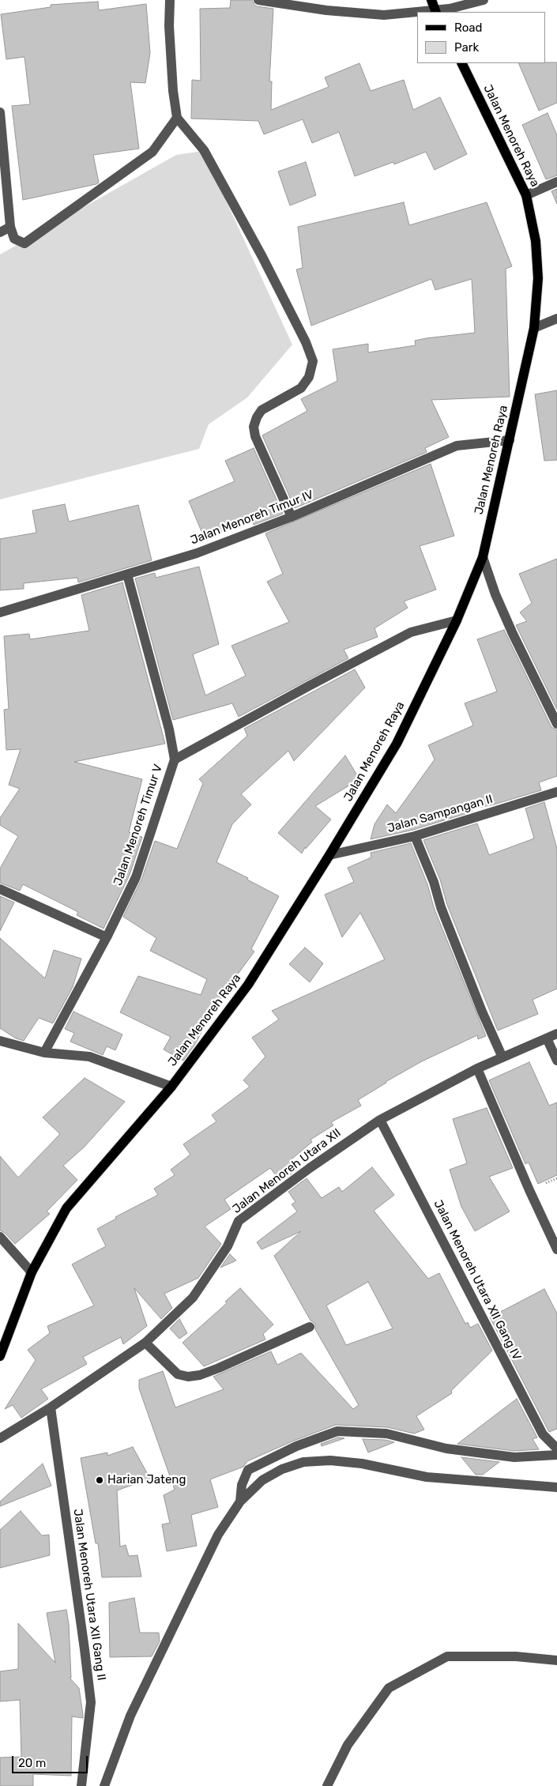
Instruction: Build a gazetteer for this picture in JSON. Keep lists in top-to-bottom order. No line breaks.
{"streets":{"main road":["Jalan Menoreh Raya"],"street":["Jalan Menoreh Timur IV","Jalan Sampangan II","Jalan Menoreh Timur V","Jalan Menoreh Utara XII","Jalan Menoreh Utara XII Gang IV","Jalan Menoreh Utara XII Gang II"]},"crossings":[["Jalan Menoreh Raya","Jalan Menoreh Timur IV"],["Jalan Menoreh Raya","Jalan Sampangan II"],["Jalan Menoreh Raya","Jalan Menoreh Timur V"],["Jalan Menoreh Utara XII","Jalan Menoreh Utara XII Gang IV"],["Jalan Menoreh Utara XII","Jalan Menoreh Utara XII Gang II"]],"places":["Harian Jateng"],"legend":["Road","Park"],"scale_bar":"20 m"}
